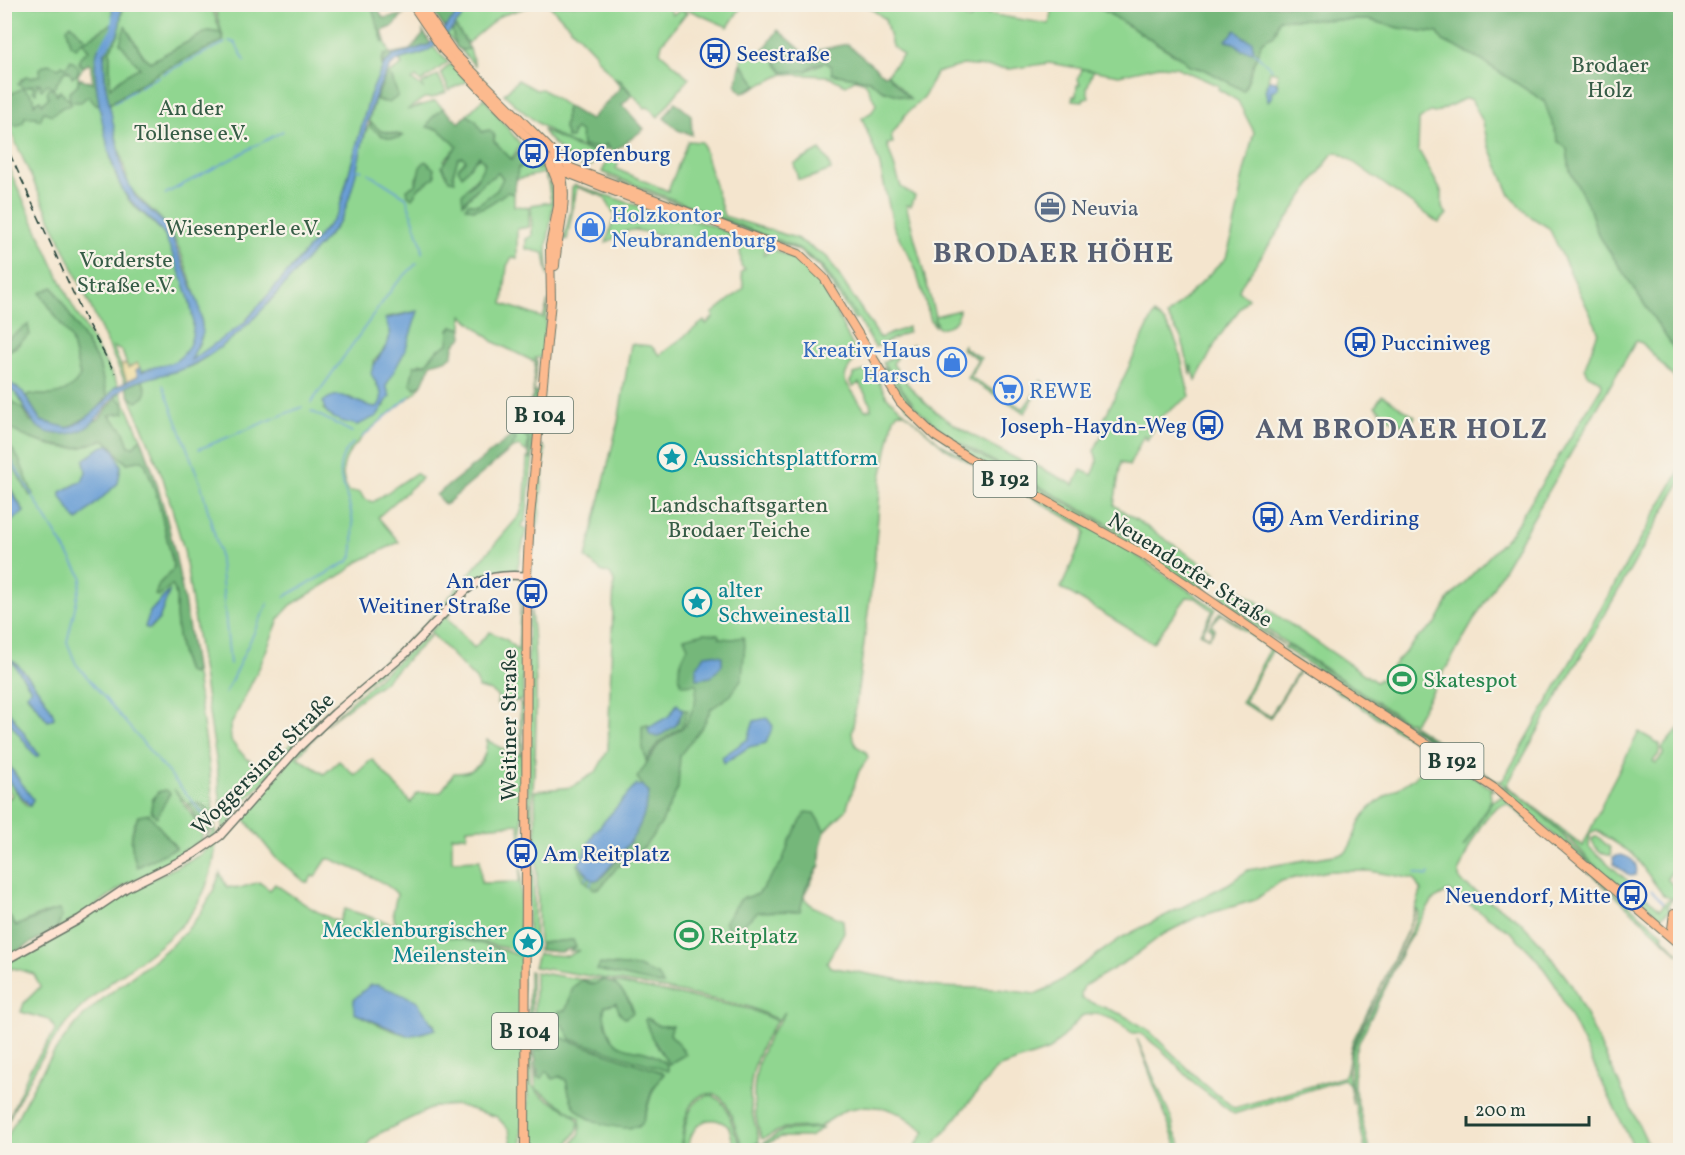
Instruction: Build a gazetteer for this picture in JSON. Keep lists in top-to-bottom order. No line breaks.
{"streets":{"main road":["B 104","B 192","Neuendorfer Straße","Weitiner Straße","Woggersiner Straße"]},"crossings":[["Neuendorfer Straße","Weitiner Straße"],["Weitiner Straße","Woggersiner Straße"]],"districts":["BRODAER HÖHE","AM BRODAER HOLZ"],"parks":["Brodaer Holz","An der Tollense e.V.","Wiesenperle e.V.","Vorderste Straße e.V.","Landschaftsgarten Brodaer Teiche"],"places":{"bus stop":["Seestraße","Hopfenburg","Pucciniweg","Joseph-Haydn-Weg","Am Verdiring","An der Weitiner Straße","Am Reitplatz","Neuendorf, Mitte"],"office":["Neuvia"],"shop":["Holzkontor Neubrandenburg","Kreativ-Haus Harsch"],"supermarket":["REWE"],"place":["Aussichtsplattform","alter Schweinestall","Mecklenburgischer Meilenstein"],"sports":["Skatespot","Reitplatz"]},"scale_bar":"200 m"}
